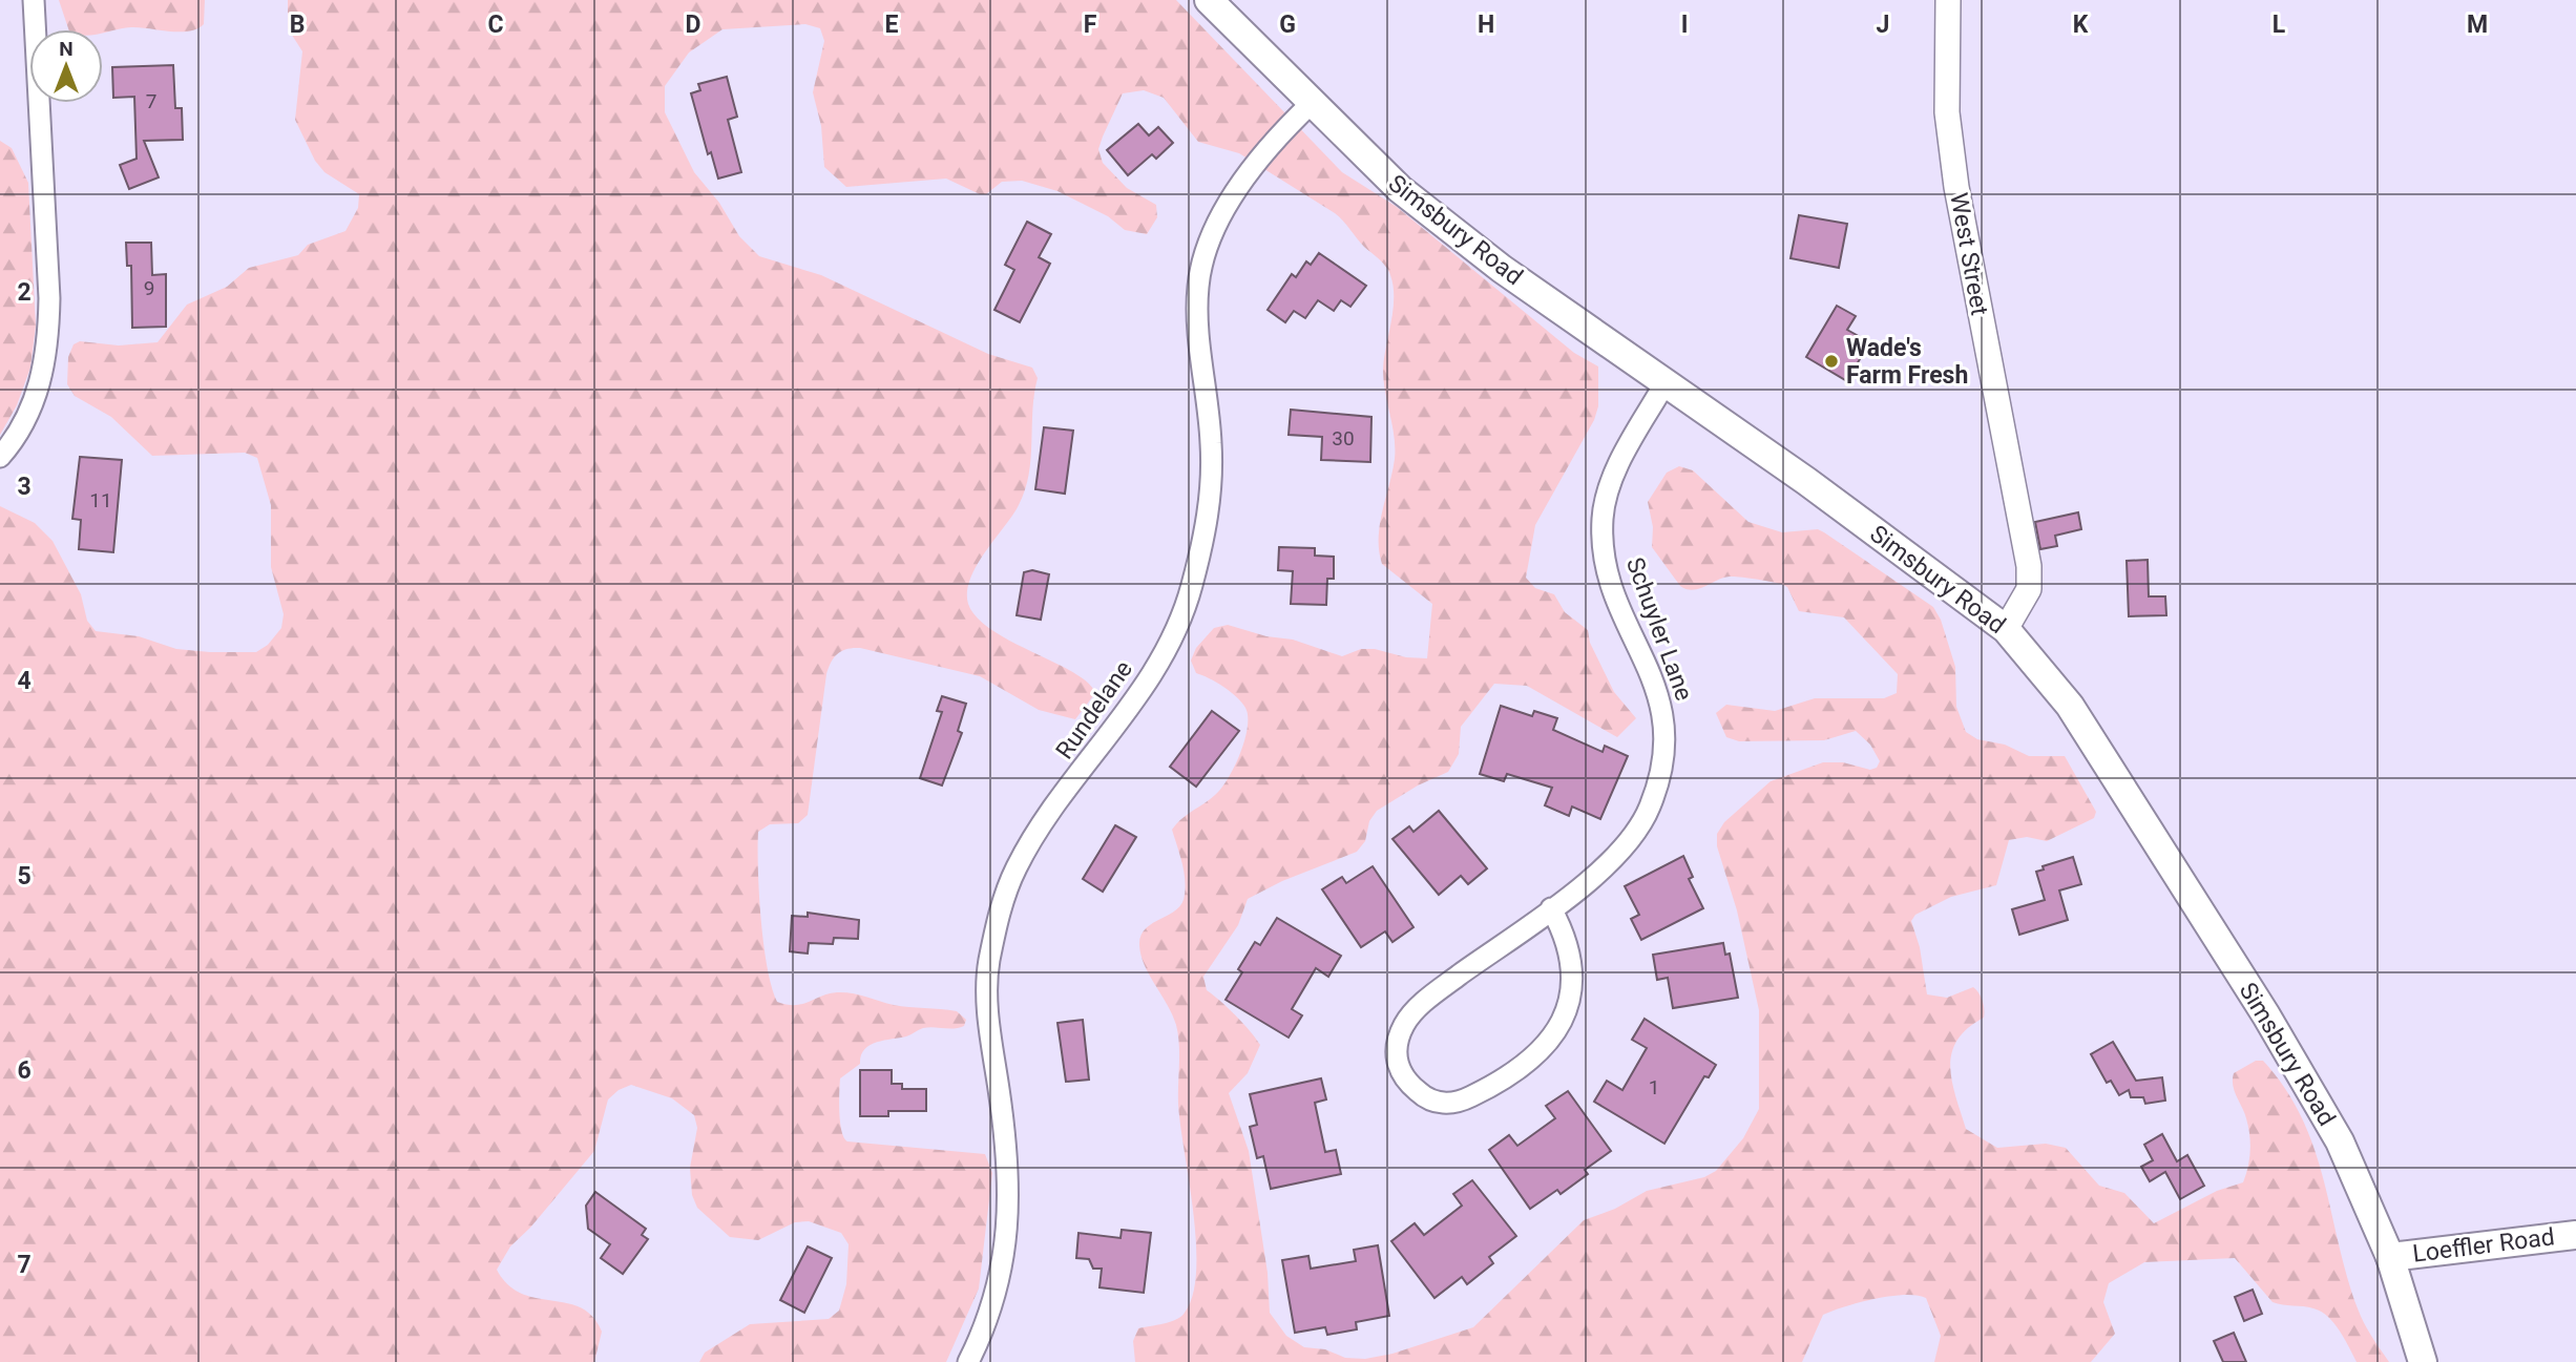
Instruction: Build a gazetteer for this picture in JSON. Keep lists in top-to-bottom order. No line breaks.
{"streets":{"main road":["Simsbury Road","Loeffler Road"],"street":["West Street","Schuyler Lane","Rundelane"]},"crossings":[["Simsbury Road","West Street"],["Simsbury Road","Schuyler Lane"],["Simsbury Road","Rundelane"],["Simsbury Road","Loeffler Road"]],"places":["Wade's Farm Fresh"],"house_numbers":["7","9","30","11","1"],"north":"top","grid":{"columns":["B","C","D","E","F","G","H","I","J","K","L","M"],"rows":["2","3","4","5","6","7"]}}
